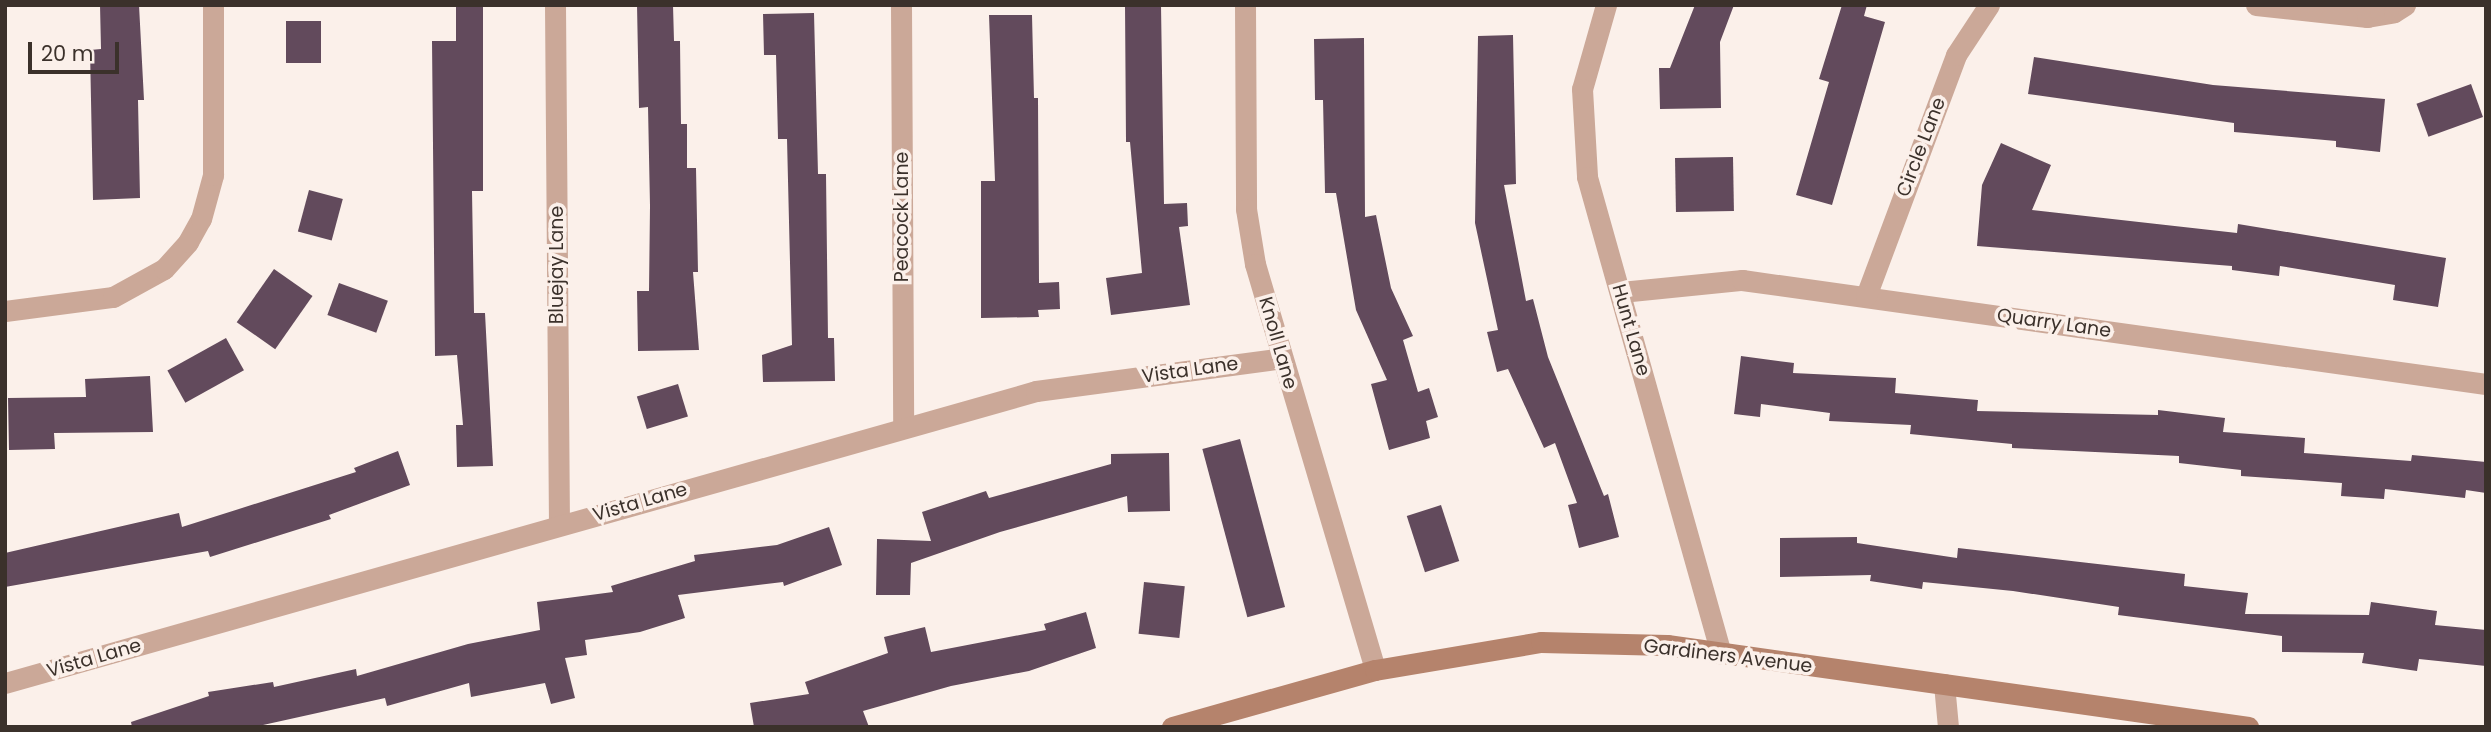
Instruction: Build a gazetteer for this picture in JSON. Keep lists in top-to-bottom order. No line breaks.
{"streets":{"main road":["Gardiners Avenue"],"street":["Circle Lane","Peacock Lane","Bluejay Lane","Quarry Lane","Hunt Lane","Knoll Lane","Vista Lane"]},"crossings":[["Circle Lane","Quarry Lane"],["Peacock Lane","Vista Lane"],["Bluejay Lane","Vista Lane"],["Quarry Lane","Hunt Lane"],["Hunt Lane","Gardiners Avenue"],["Knoll Lane","Vista Lane"],["Knoll Lane","Gardiners Avenue"]],"scale_bar":"20 m"}
